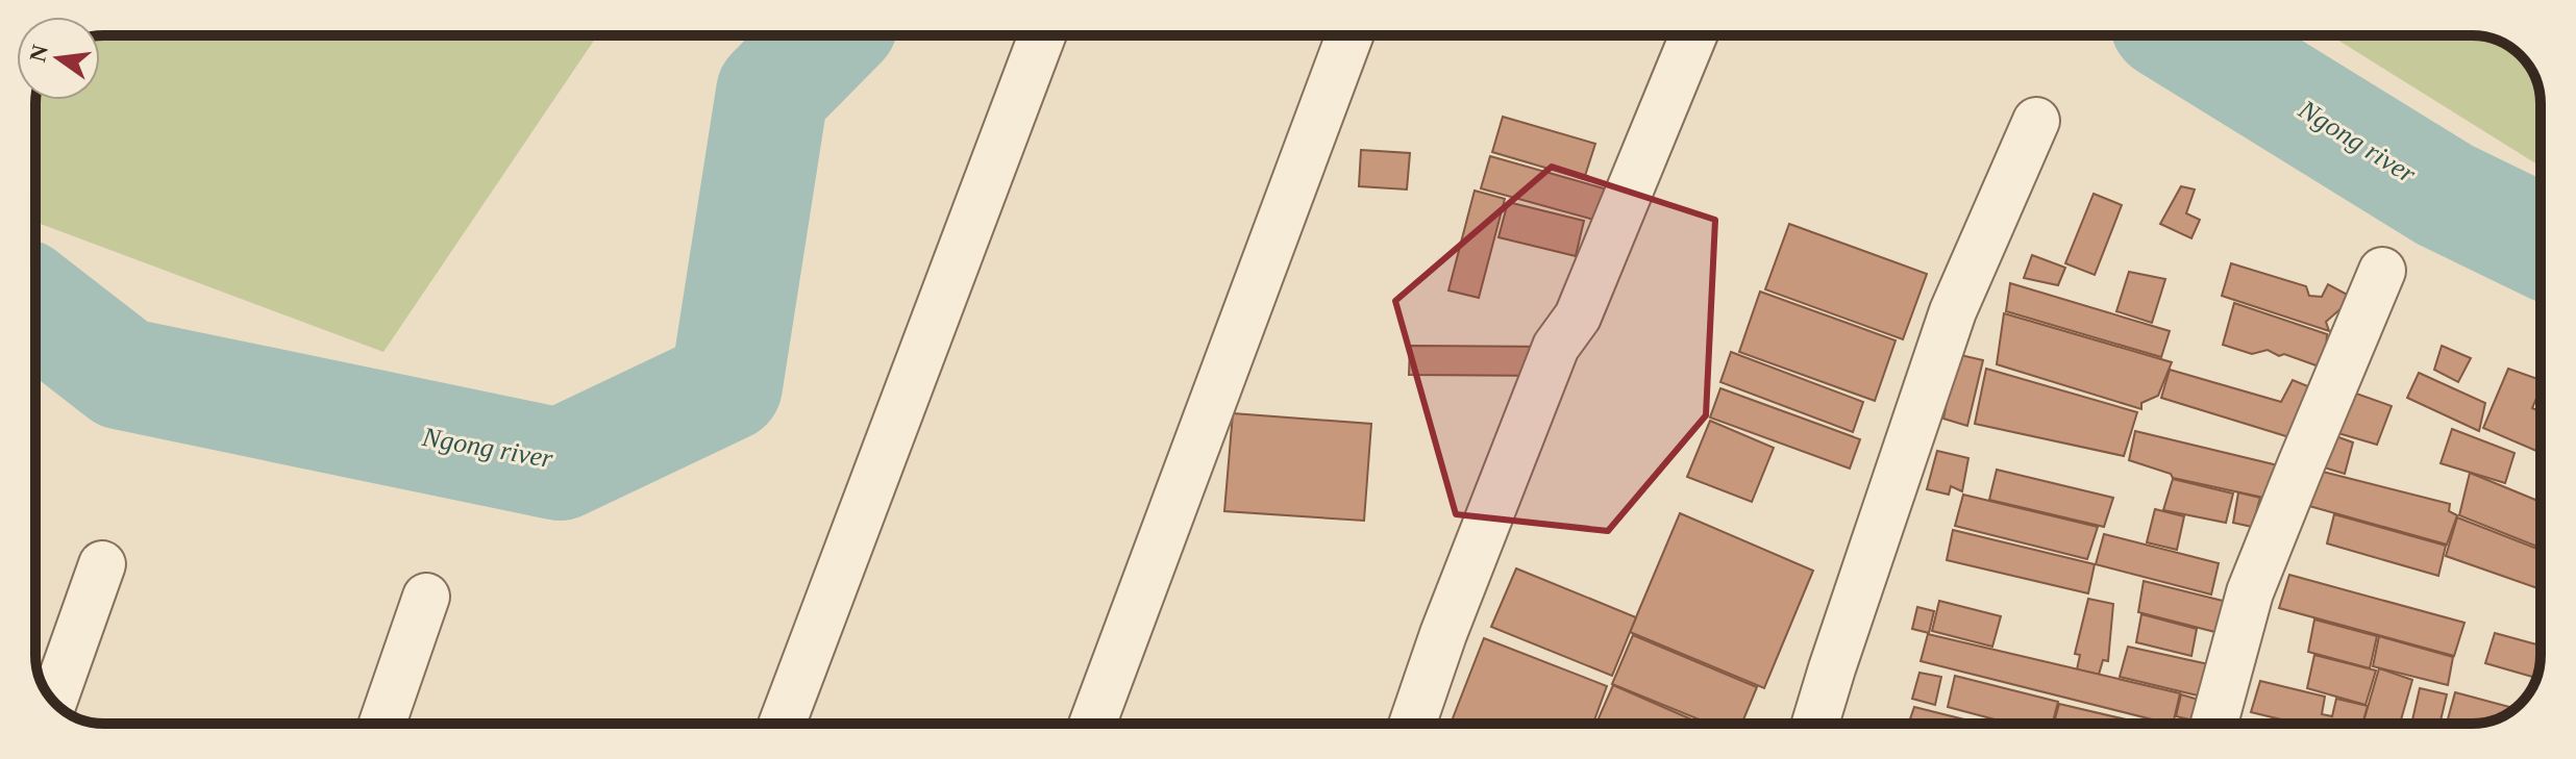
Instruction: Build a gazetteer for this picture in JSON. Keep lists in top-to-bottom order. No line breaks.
{"water":["Ngong river"],"north":"left"}
